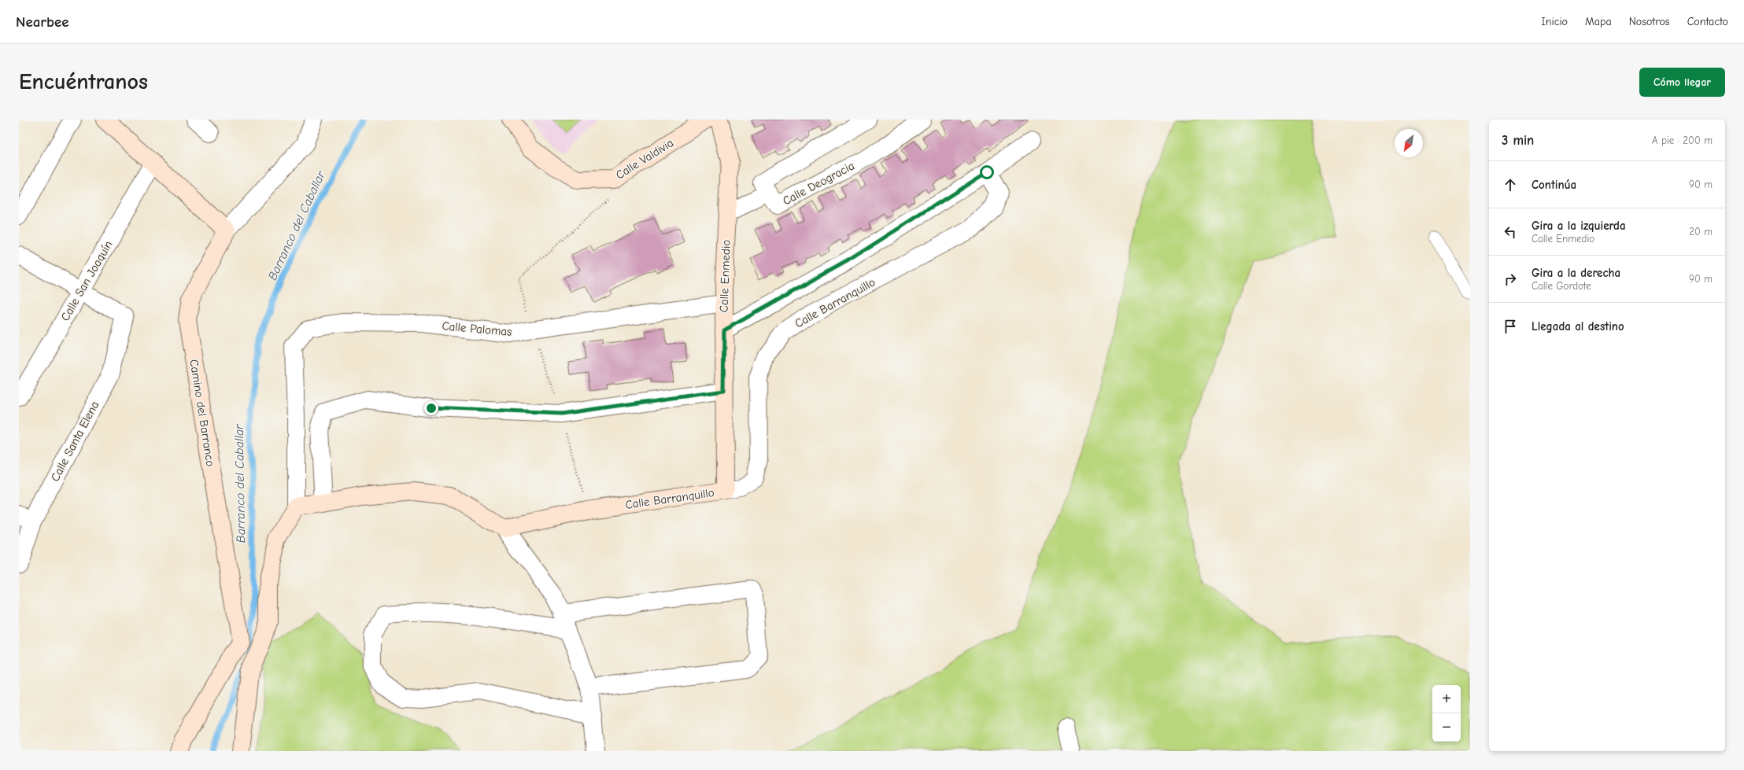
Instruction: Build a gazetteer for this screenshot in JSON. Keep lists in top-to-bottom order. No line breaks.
{"streets":{"street":["Calle Valdivia","Calle Deogracia","Calle Enmedio","Calle San Joaquín","Calle Barranquillo","Calle Palomas","Camino del Barranco","Calle Santa Elena"]},"crossings":[["Calle Enmedio","Calle Barranquillo"],["Calle Enmedio","Calle Palomas"],["Calle San Joaquín","Calle Santa Elena"]],"water":["Barranco del Caballar"],"north":"bottom left","page":{"header":"Nearbee","nav":["Inicio","Mapa","Nosotros","Contacto"],"buttons":"Cómo llegar","title":"Encuéntranos","heading":["3 min","A pie · 200 m"],"list":[["Continúa","90 m"],["Gira a la izquierda","Calle Enmedio","20 m"],["Gira a la derecha","Calle Gordote","90 m"],"Llegada al destino"],"map_buttons":["+","−"]}}
